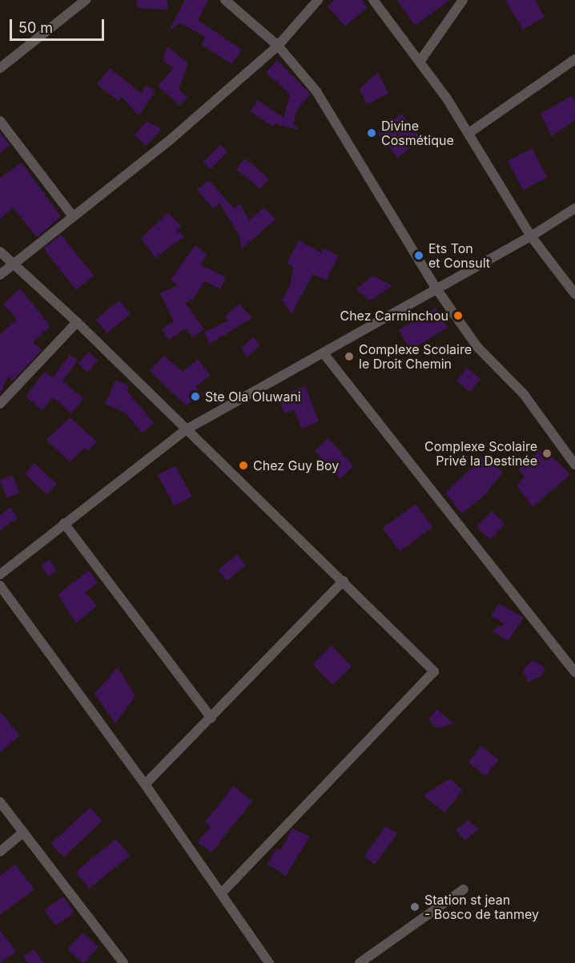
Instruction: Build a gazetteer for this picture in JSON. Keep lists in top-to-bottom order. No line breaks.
{"places":["Divine Cosmétique","Ets Ton et Consult","Chez Carminchou","Complexe Scolaire le Droit Chemin","Ste Ola Oluwani","Complexe Scolaire Privé la Destinée","Chez Guy Boy","Station st jean - Bosco de tanmey"],"scale_bar":"50 m"}
